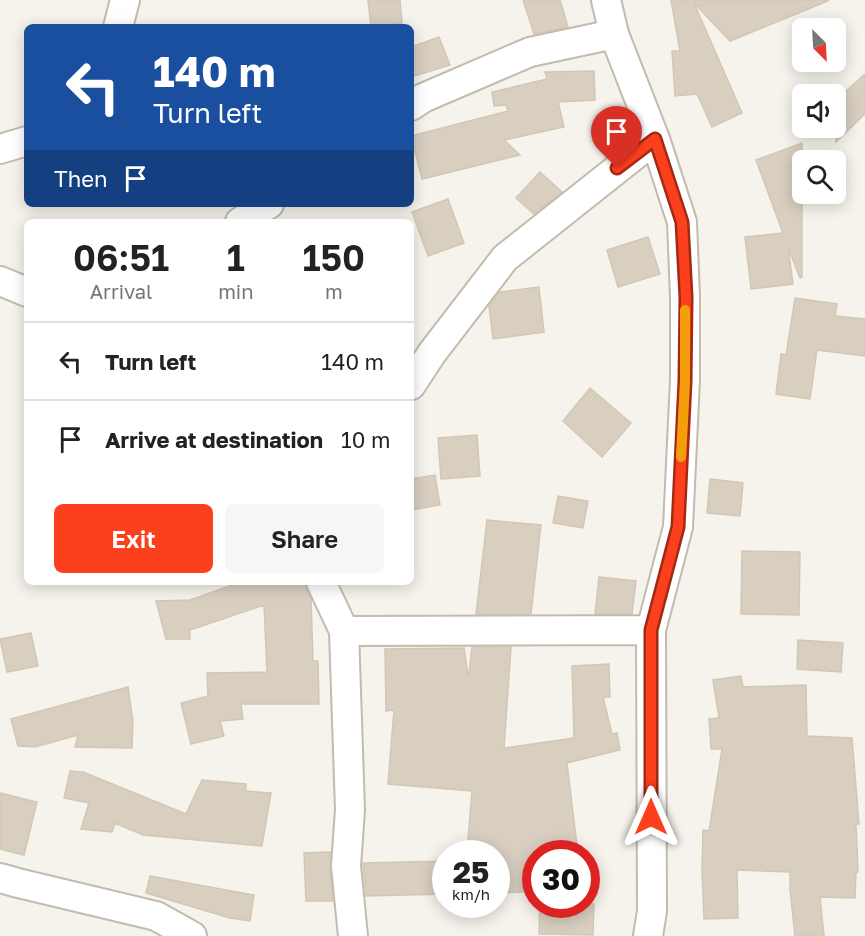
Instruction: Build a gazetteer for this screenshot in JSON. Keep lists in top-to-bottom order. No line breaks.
{"north":"bottom right","page":{"turn":["140 m","Turn left"],"then":"Then","eta":["06:51","Arrival","1","min","150","m"],"list":[{"name":"Turn left","value":"140 m"},{"name":"Arrive at destination","value":"10 m"}],"buttons":["Exit","Share"],"speed":"25 km/h","limit":"30"}}
